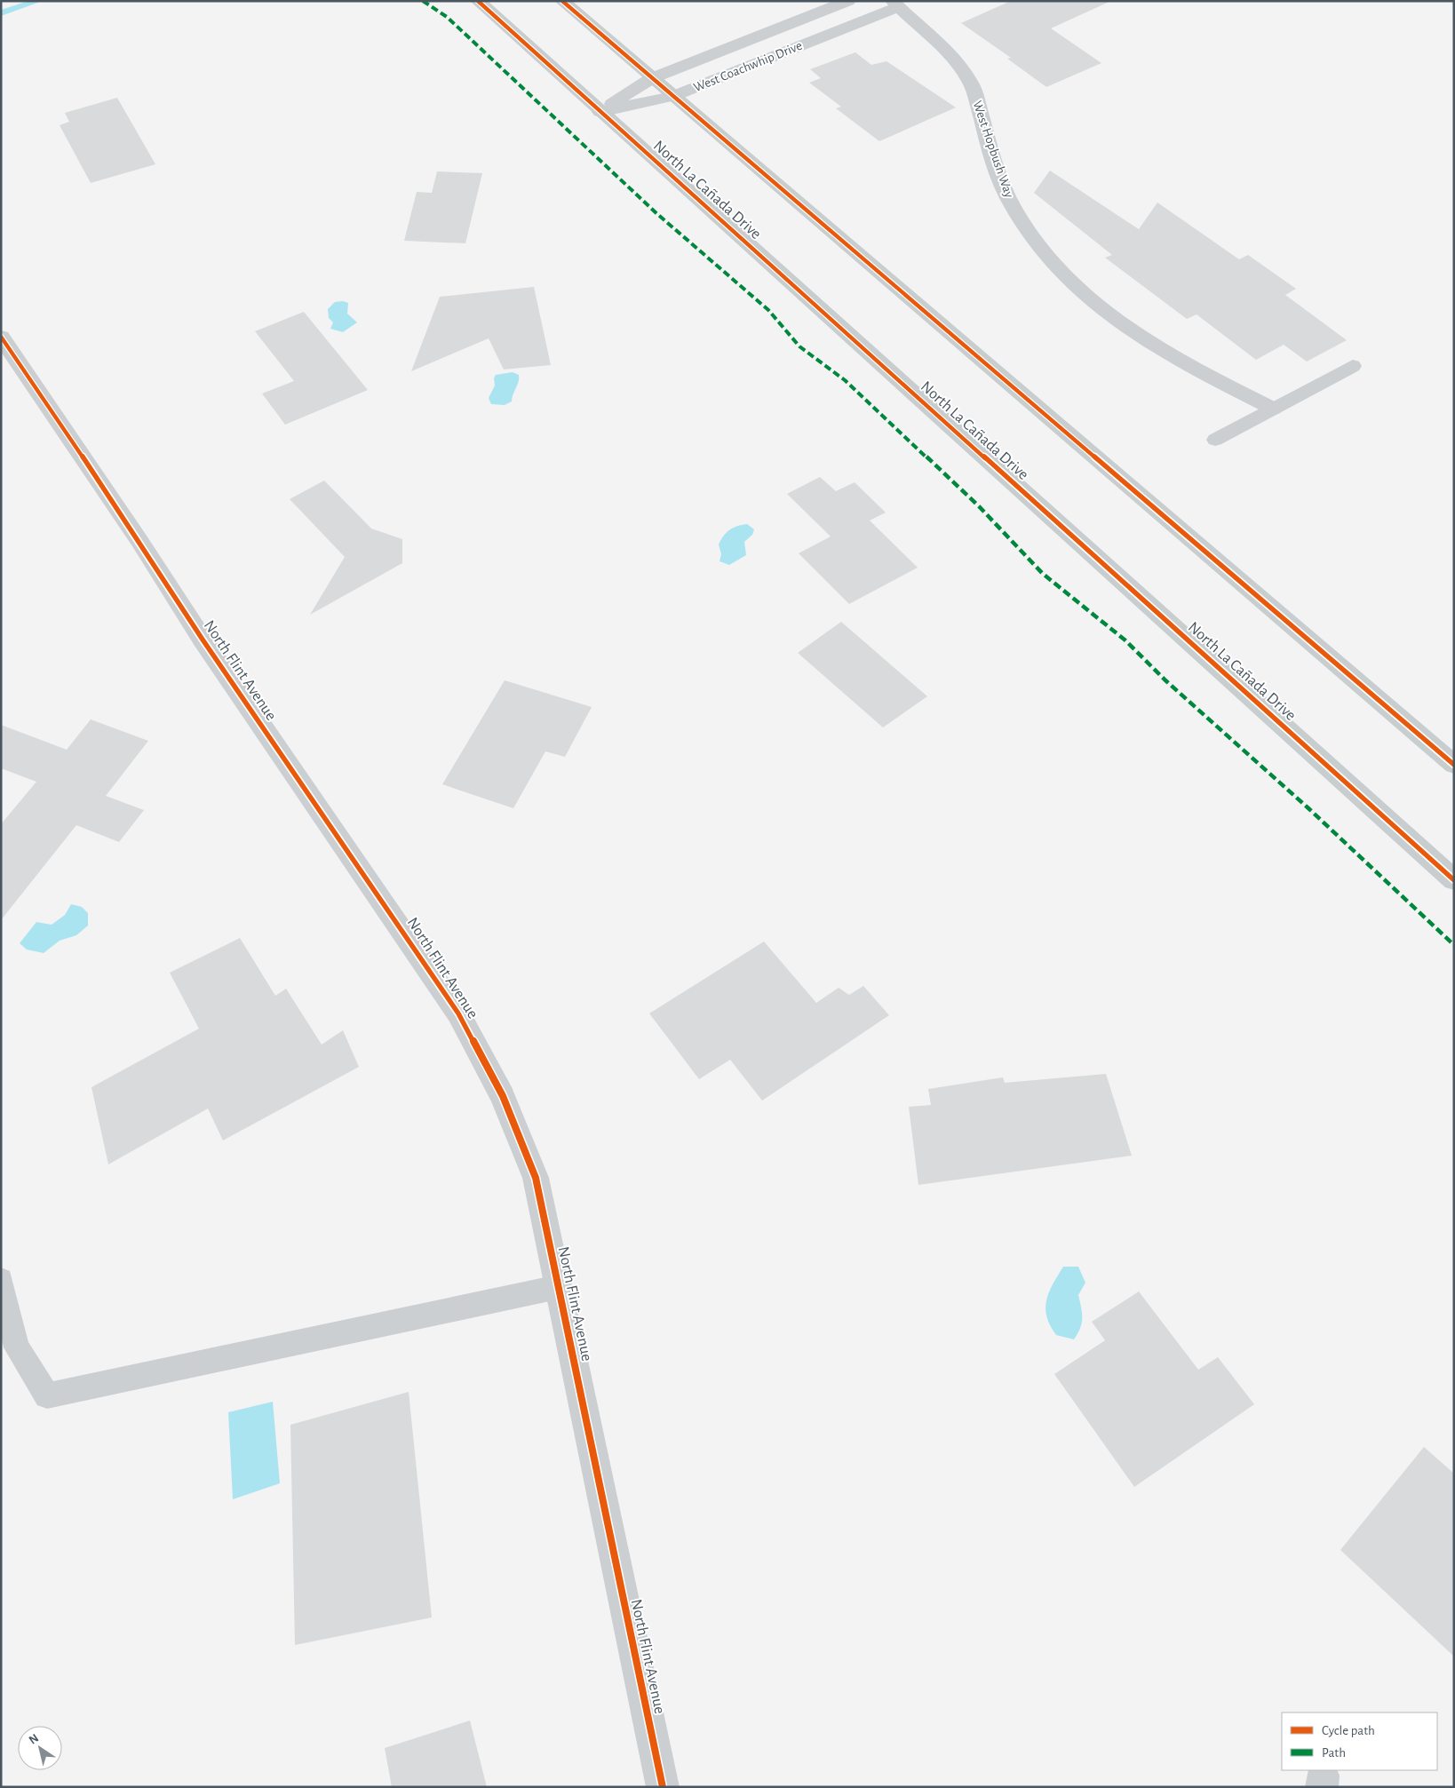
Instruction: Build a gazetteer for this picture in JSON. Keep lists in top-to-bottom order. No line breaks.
{"streets":{"main road":["North La Cañada Drive"],"street":["West Coachwhip Drive","West Hopbush Way","North Flint Avenue"]},"crossings":[["West Coachwhip Drive","West Hopbush Way"],["West Coachwhip Drive","North La Cañada Drive"]],"legend":["Cycle path","Path"],"north":"top left"}
